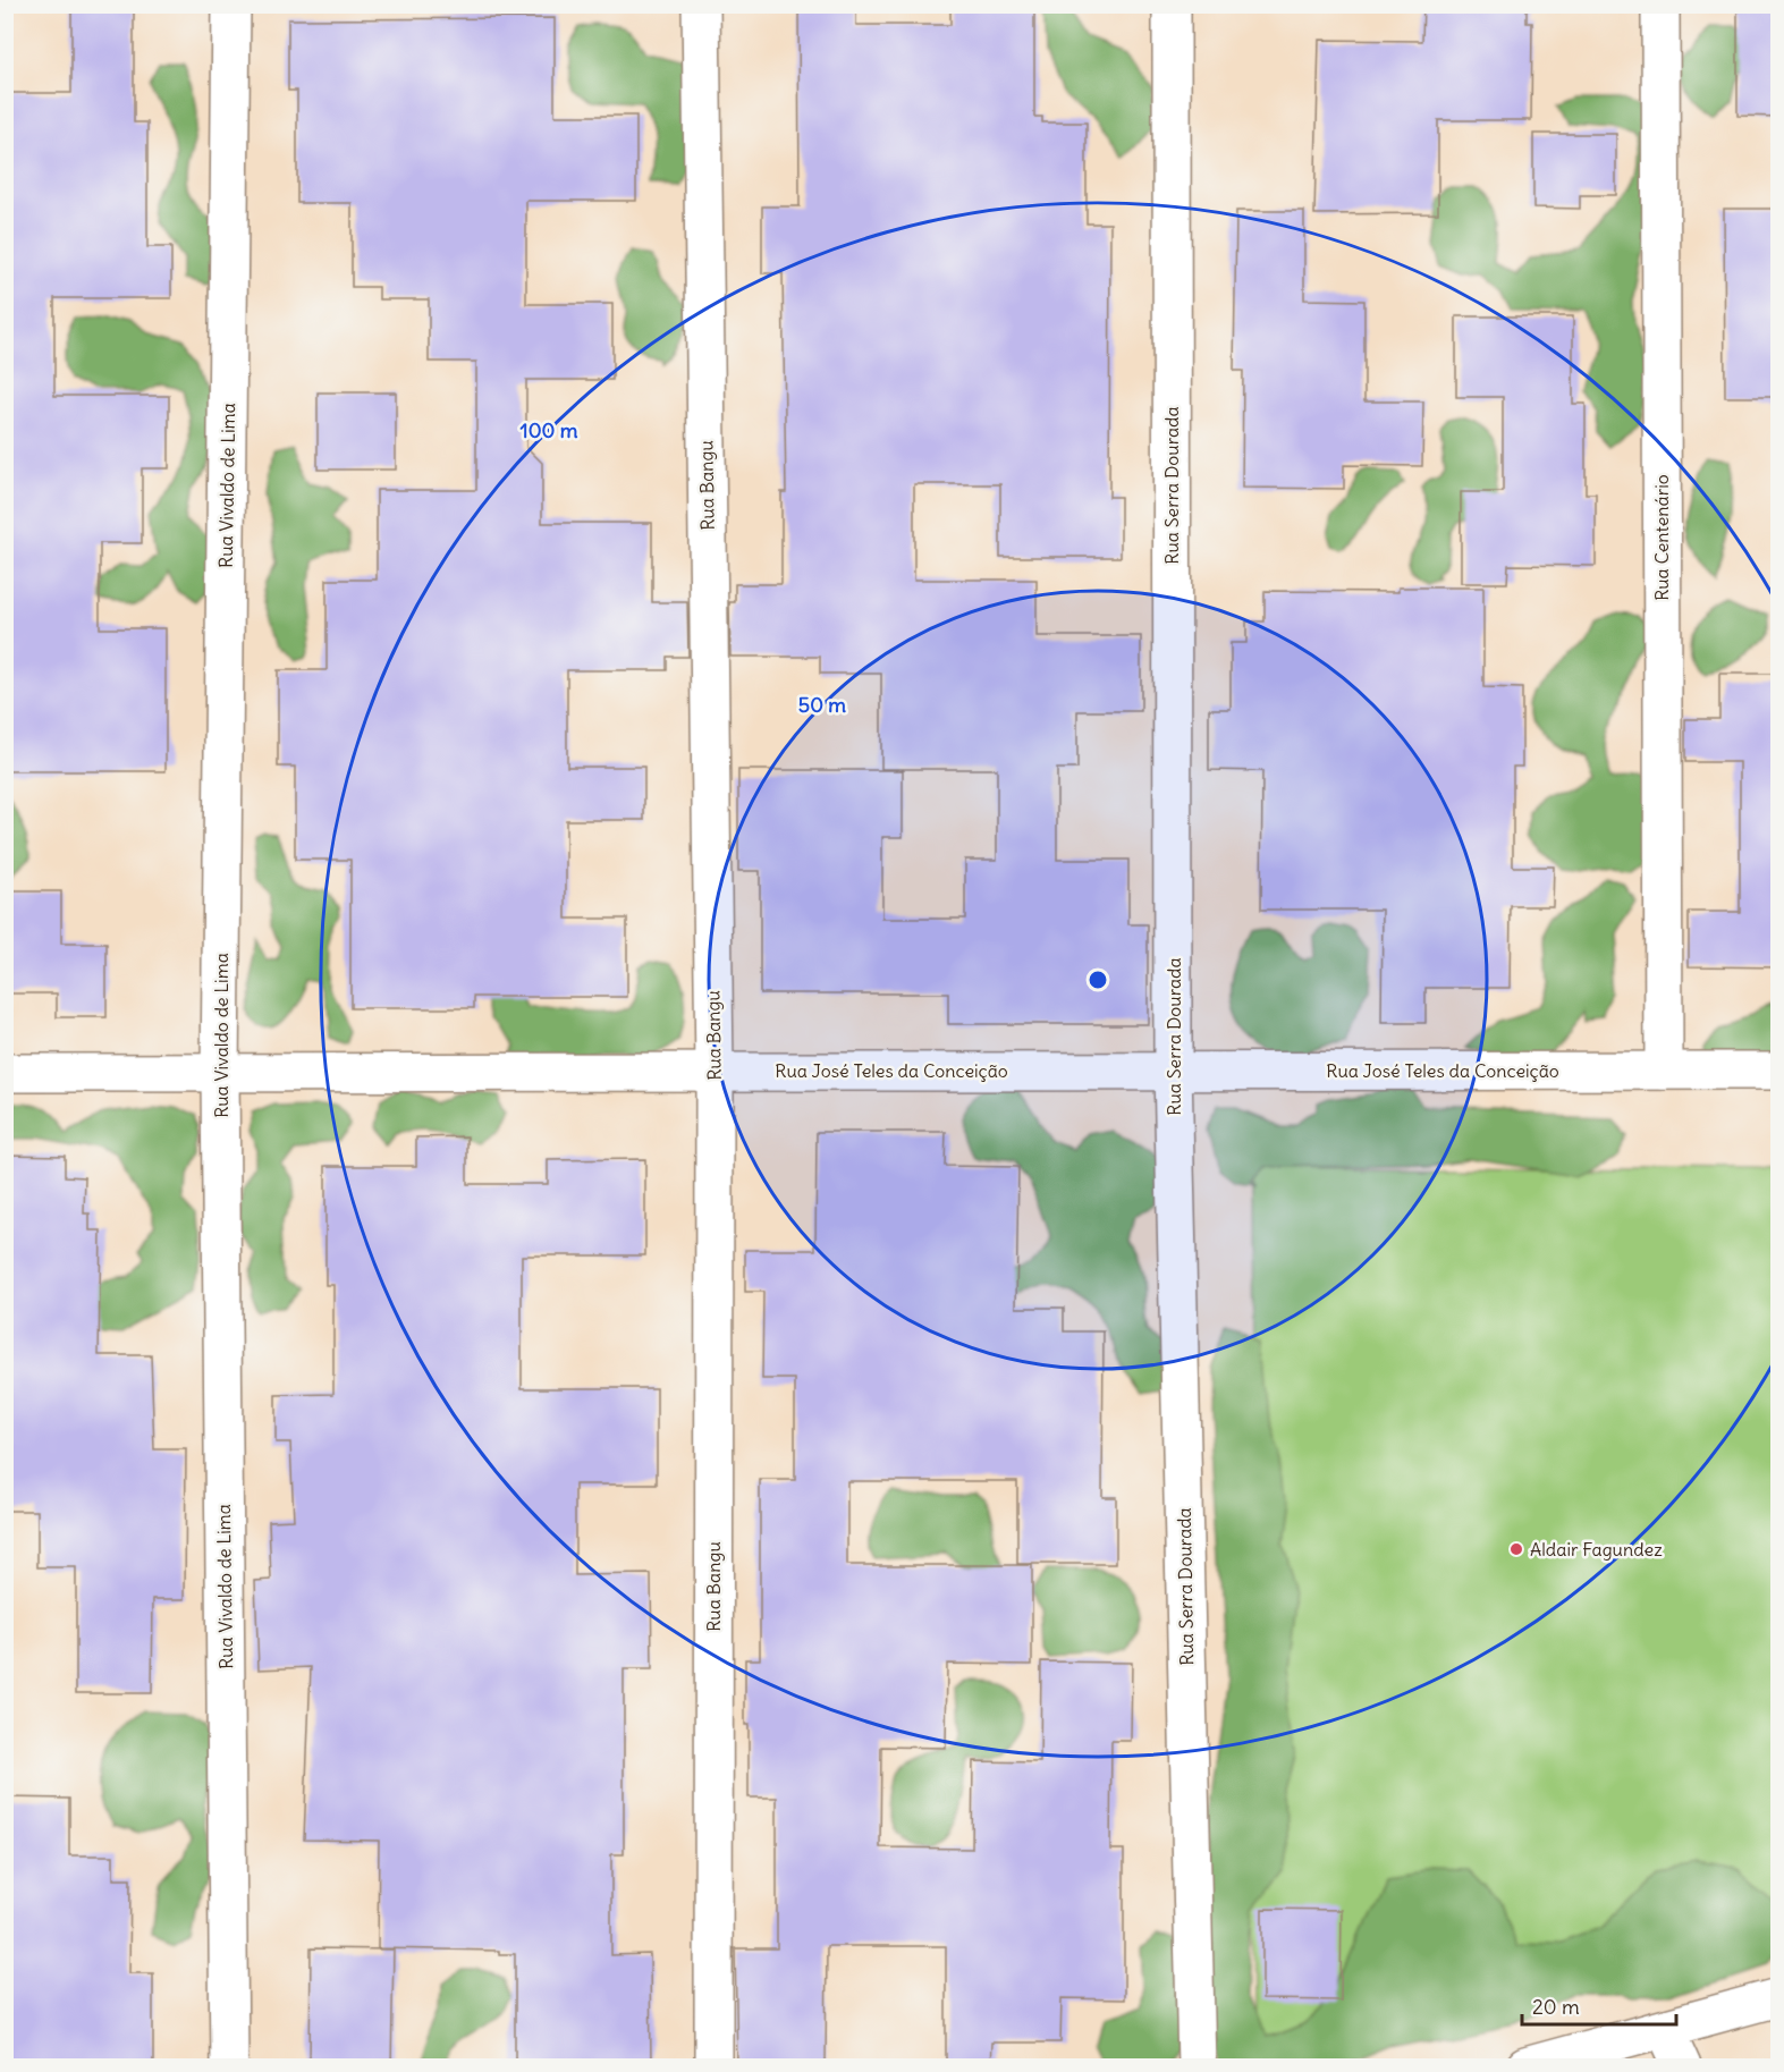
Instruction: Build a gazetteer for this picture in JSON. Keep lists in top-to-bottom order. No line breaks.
{"streets":{"street":["Rua Vivaldo de Lima","Rua Bangu","Rua Serra Dourada","Rua Centenário","Rua José Teles da Conceição"]},"crossings":[["Rua Vivaldo de Lima","Rua José Teles da Conceição"],["Rua Bangu","Rua José Teles da Conceição"],["Rua Serra Dourada","Rua José Teles da Conceição"],["Rua Centenário","Rua José Teles da Conceição"]],"places":["Aldair Fagundez"],"scale_bar":"20 m","rings":["100 m","50 m"]}
